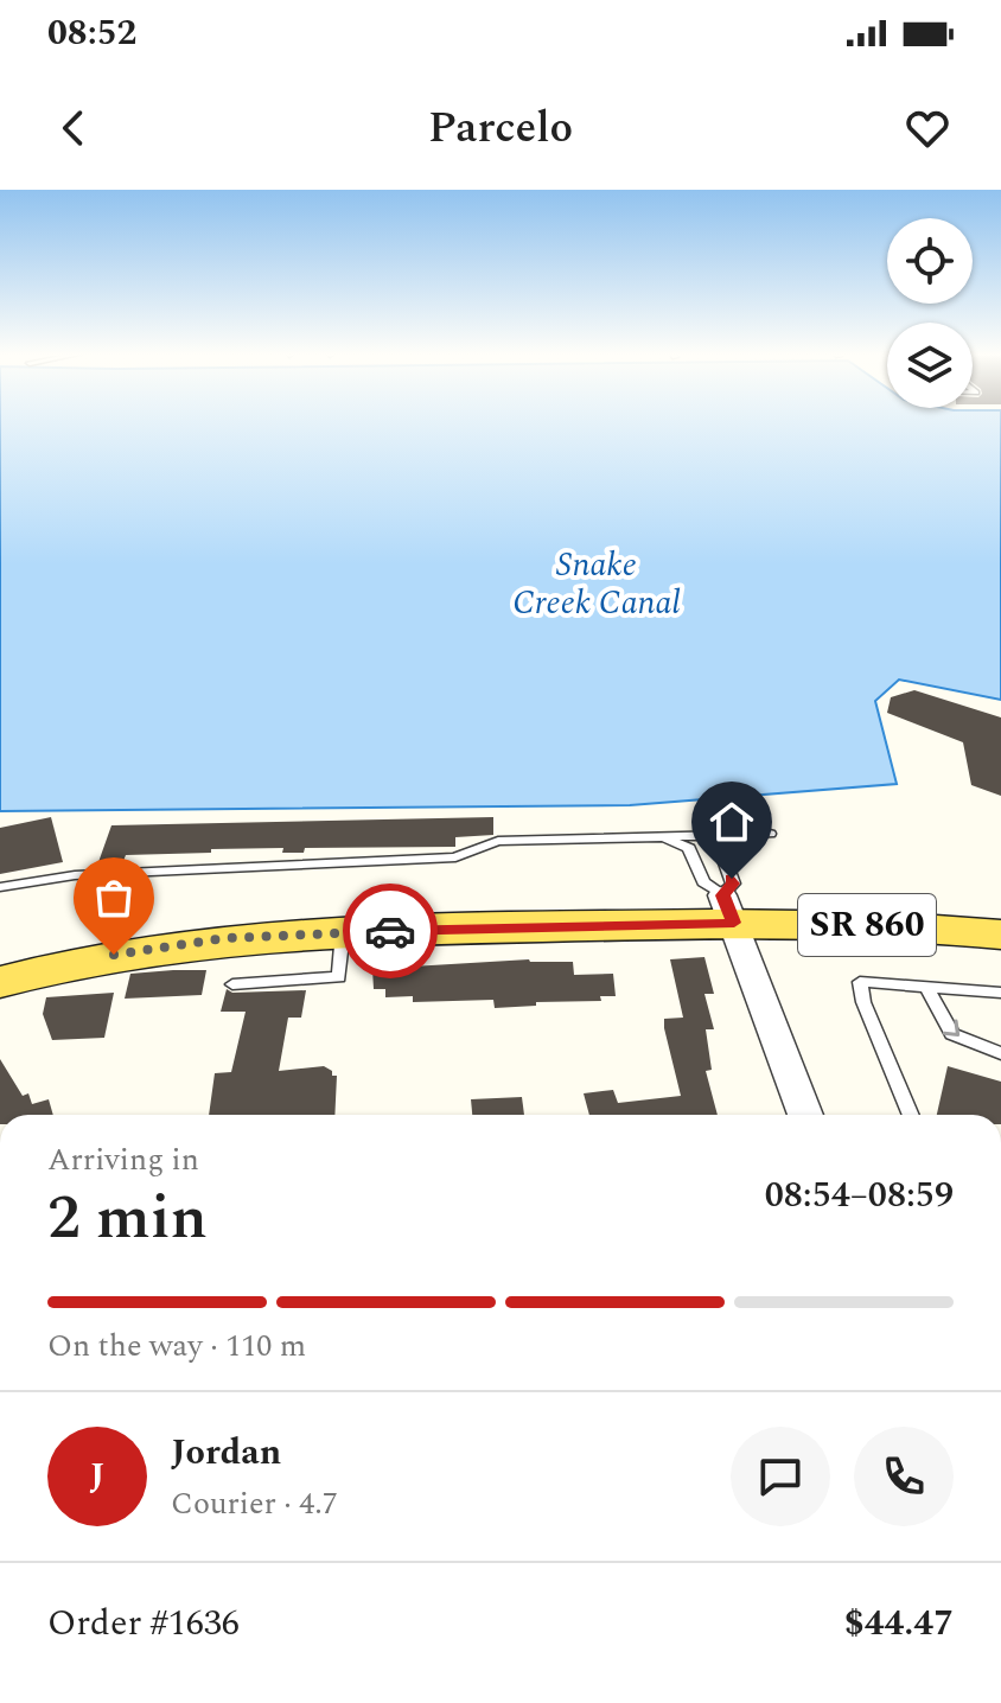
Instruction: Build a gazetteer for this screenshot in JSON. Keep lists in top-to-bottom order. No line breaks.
{"streets":{"main road":["SR 860"]},"water":["Snake Creek Canal"],"page":{"status":"08:52","header":"Parcelo","heading":["2 min","Arriving in","08:54–08:59"],"panel":["Jordan","Courier · 4.7","Order #1636","$44.47"],"bar":"On the way · 110 m","round":"J"}}
